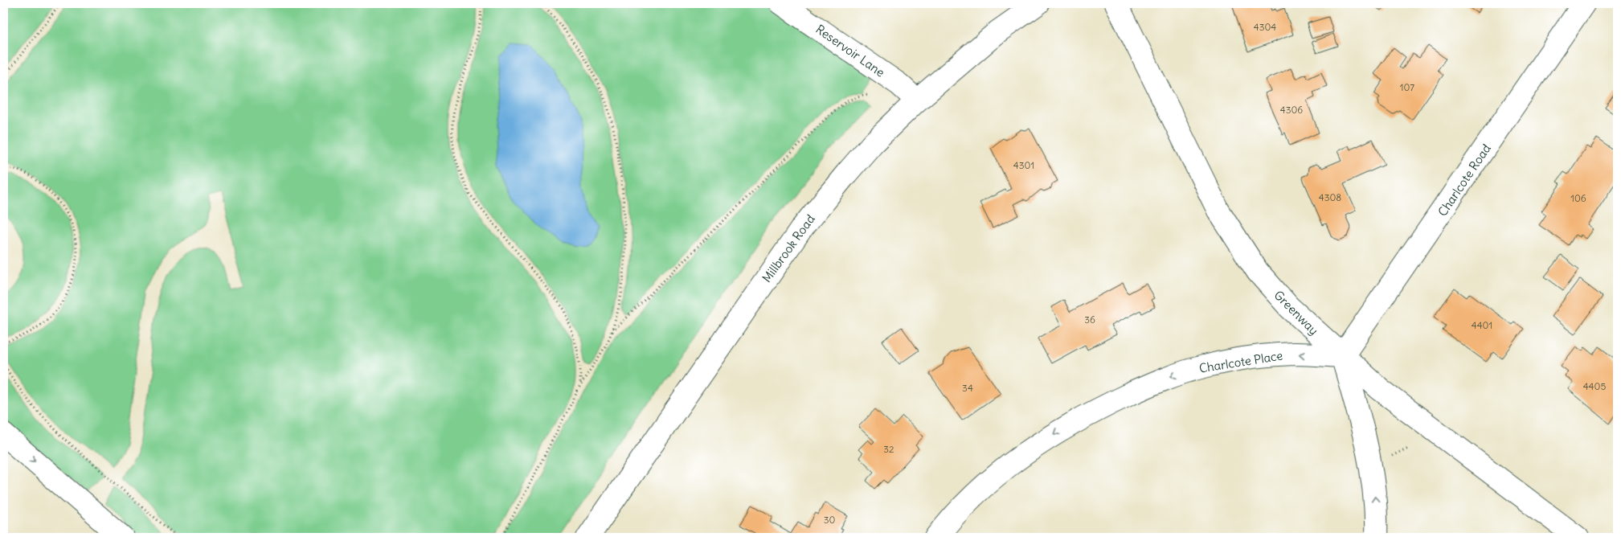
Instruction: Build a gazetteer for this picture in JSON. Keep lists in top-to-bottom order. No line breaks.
{"streets":{"street":["Reservoir Lane","Charlcote Road","Millbrook Road","Greenway","Charlcote Place"]},"crossings":[["Reservoir Lane","Millbrook Road"],["Charlcote Road","Greenway"],["Charlcote Road","Charlcote Place"],["Greenway","Charlcote Place"]],"one_way":["Charlcote Place"],"house_numbers":["4304","107","4306","4301","4308","106","36","4401","4405","34","32","30"]}
